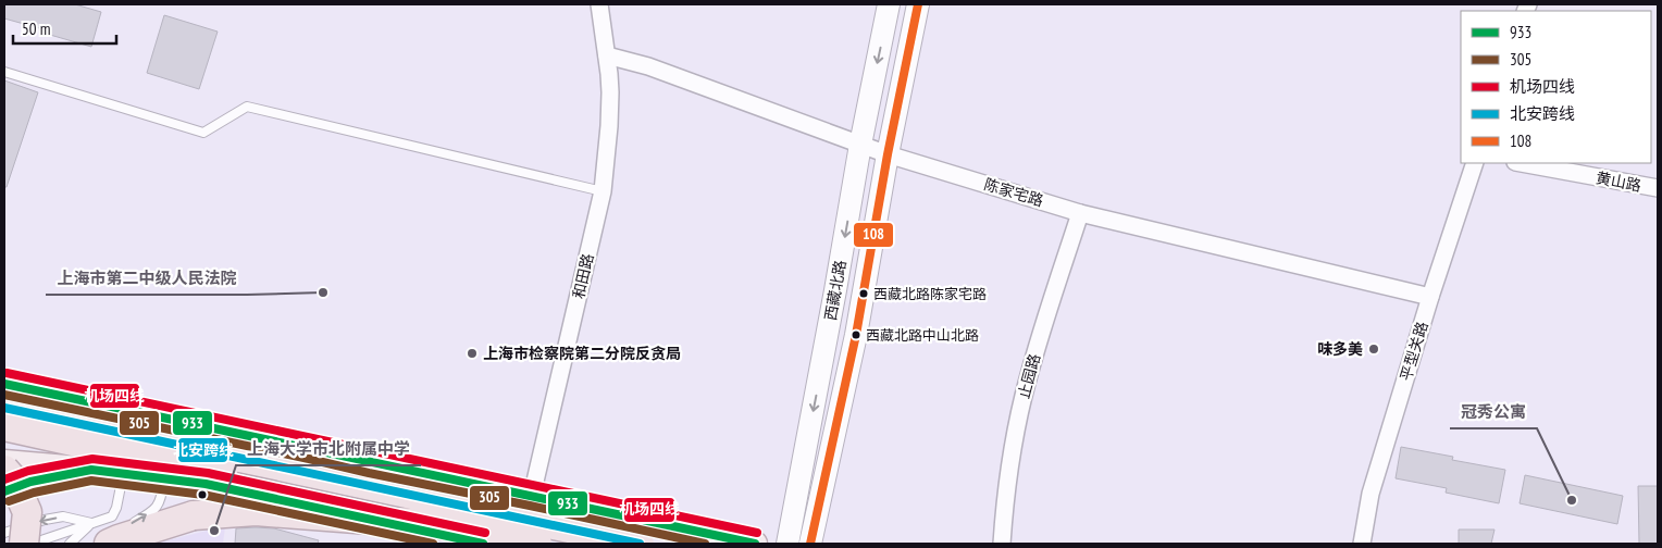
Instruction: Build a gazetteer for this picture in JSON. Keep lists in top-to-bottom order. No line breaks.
{"streets":{"main road":["西藏北路"],"street":["黄山路","陈家宅路","和田路","平型关路","止园路"]},"crossings":[["陈家宅路","和田路"],["陈家宅路","西藏北路"],["陈家宅路","平型关路"],["陈家宅路","止园路"]],"places":["上海市第二中级人民法院","西藏北路陈家宅路","西藏北路中山北路","味多美","上海市检察院第二分院反贪局","冠秀公寓","上海大学市北附属中学"],"lines":["transit line 108","transit line 机场四线","transit line 933","transit line 305","transit line 北安跨线"],"legend":["933","305","机场四线","北安跨线","108"],"scale_bar":"50 m"}
